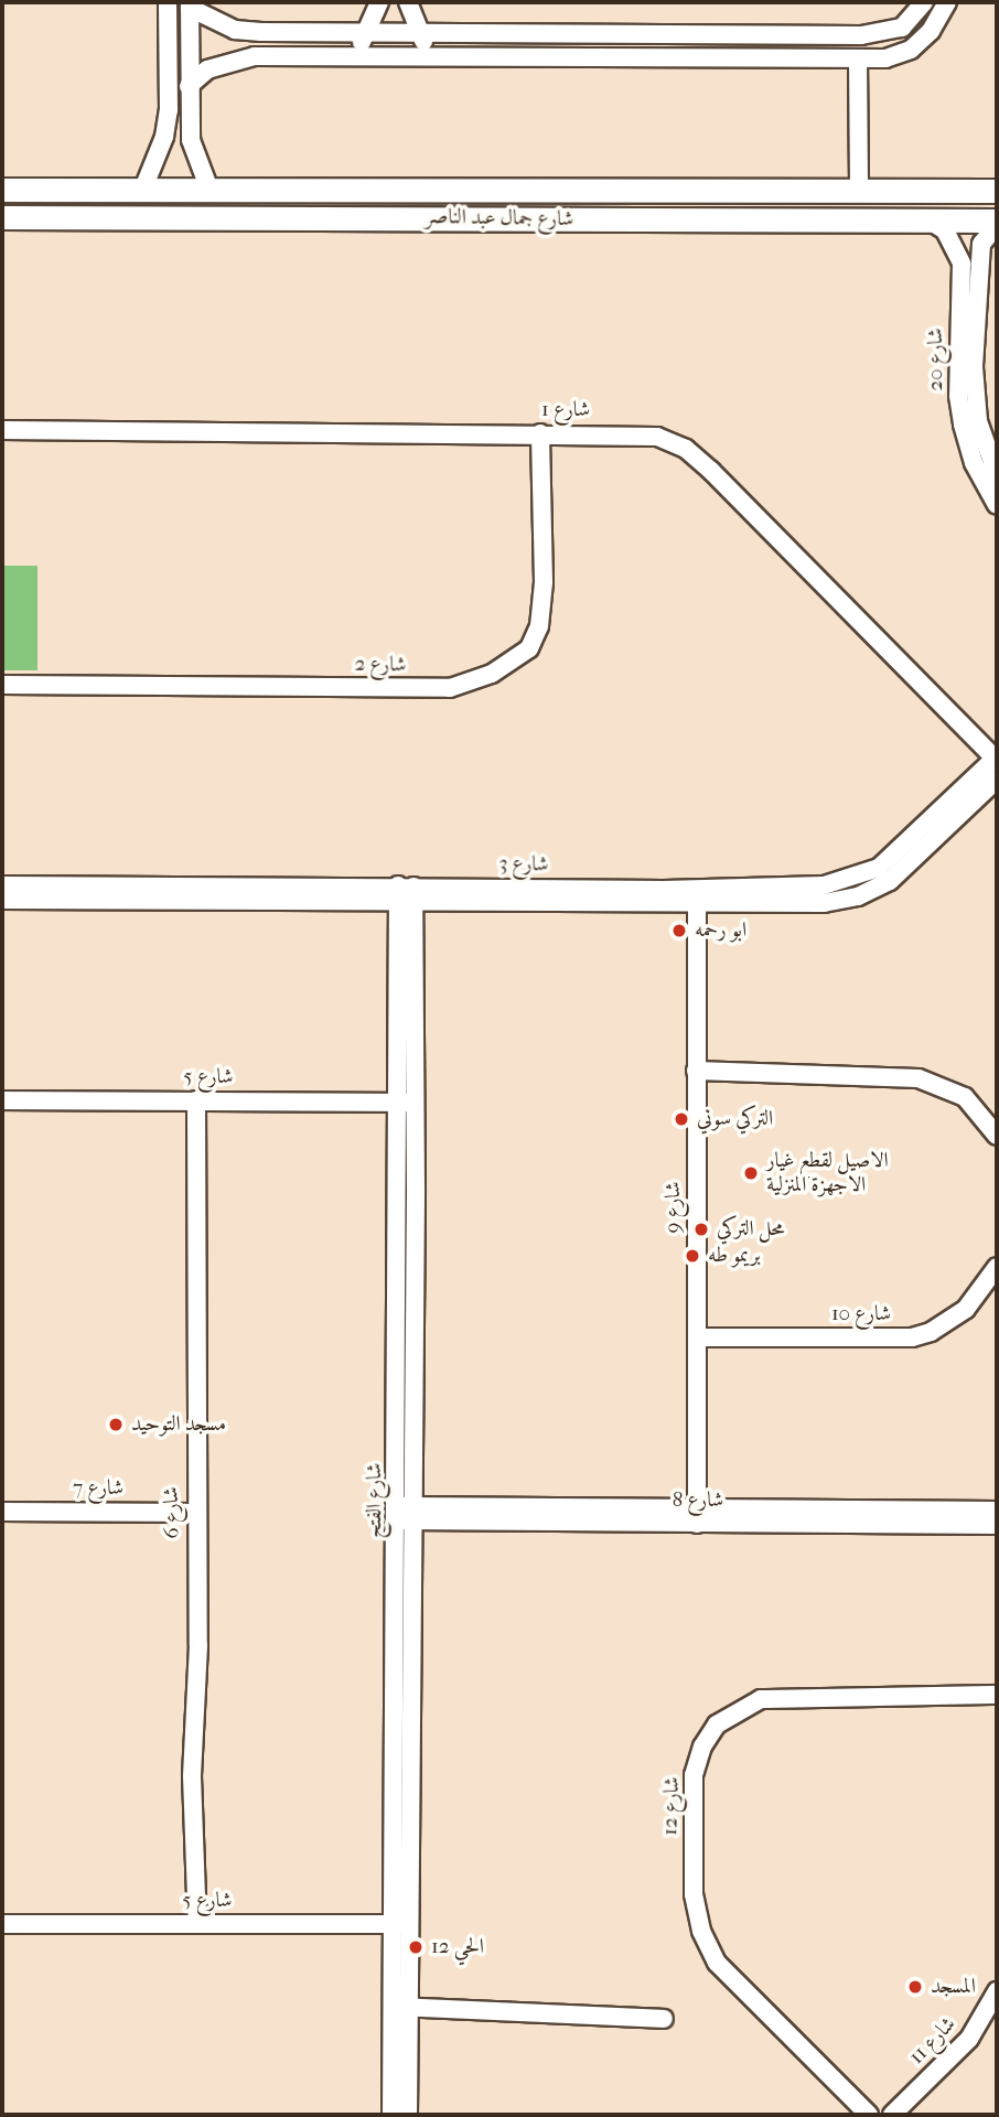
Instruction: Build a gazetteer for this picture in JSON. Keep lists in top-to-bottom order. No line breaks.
{"streets":{"main road":["شارع جمال عبد الناصر"],"street":["شارع 20","شارع 1","شارع 2","شارع 3","شارع 5","شارع 9","شارع 10","شارع 7","شارع الفتح","شارع 8","شارع 6","شارع 12","شارع 11"]},"crossings":[["شارع جمال عبد الناصر","شارع 20"],["شارع 1","شارع 2"],["شارع 1","شارع 3"],["شارع 3","شارع 9"],["شارع 3","شارع الفتح"],["شارع 5","شارع الفتح"],["شارع 5","شارع 6"],["شارع 9","شارع 10"],["شارع 9","شارع 8"],["شارع 7","شارع 6"],["شارع الفتح","شارع 8"]],"places":["ابو رحمه","التركي سوني","الاصيل لقطع غيار الاجهزة المنزلية","محل التركي","بريمو طه","مسجد التوحيد","الحي 12","المسجد"]}
